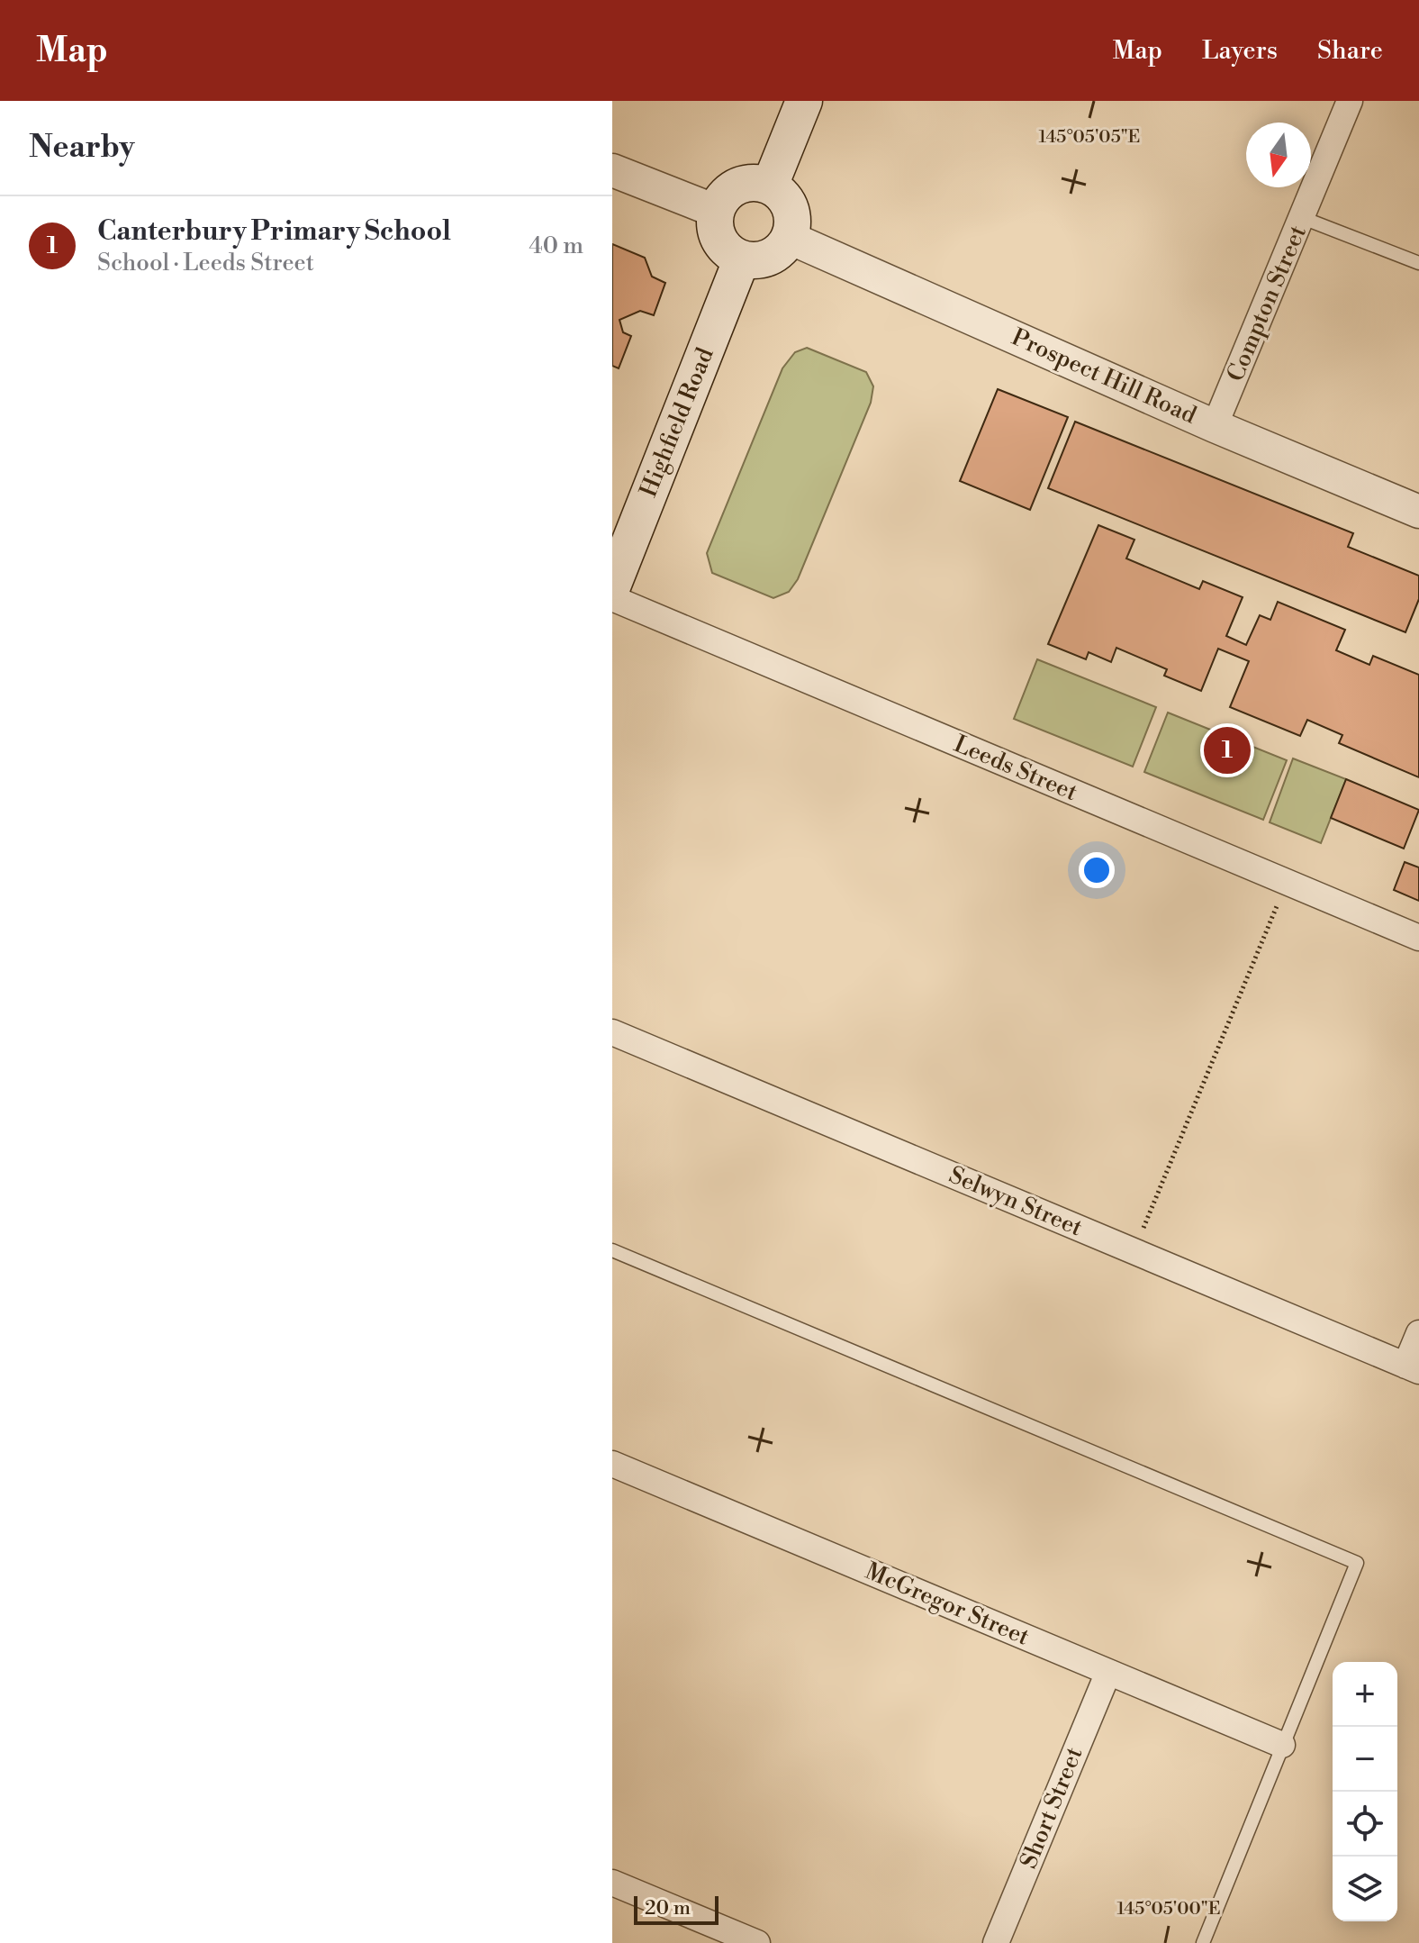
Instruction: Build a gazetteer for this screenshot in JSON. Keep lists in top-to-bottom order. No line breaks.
{"streets":{"main road":["Highfield Road"],"street":["Compton Street","Prospect Hill Road","Leeds Street","Selwyn Street","McGregor Street","Short Street"]},"crossings":[["Compton Street","Prospect Hill Road"],["Prospect Hill Road","Highfield Road"],["McGregor Street","Short Street"]],"scale_bar":"20 m","north":"bottom","page":{"header":"Map","nav":["Map","Layers","Share"],"heading":"Nearby","list":[{"mark":"1","name":"Canterbury Primary School","note":"School · Leeds Street","value":"40 m"}],"pins":"1","map_buttons":["+","−"],"scale":"20 m"},"coordinates":["145°05'05\"E","145°05'00\"E"]}
